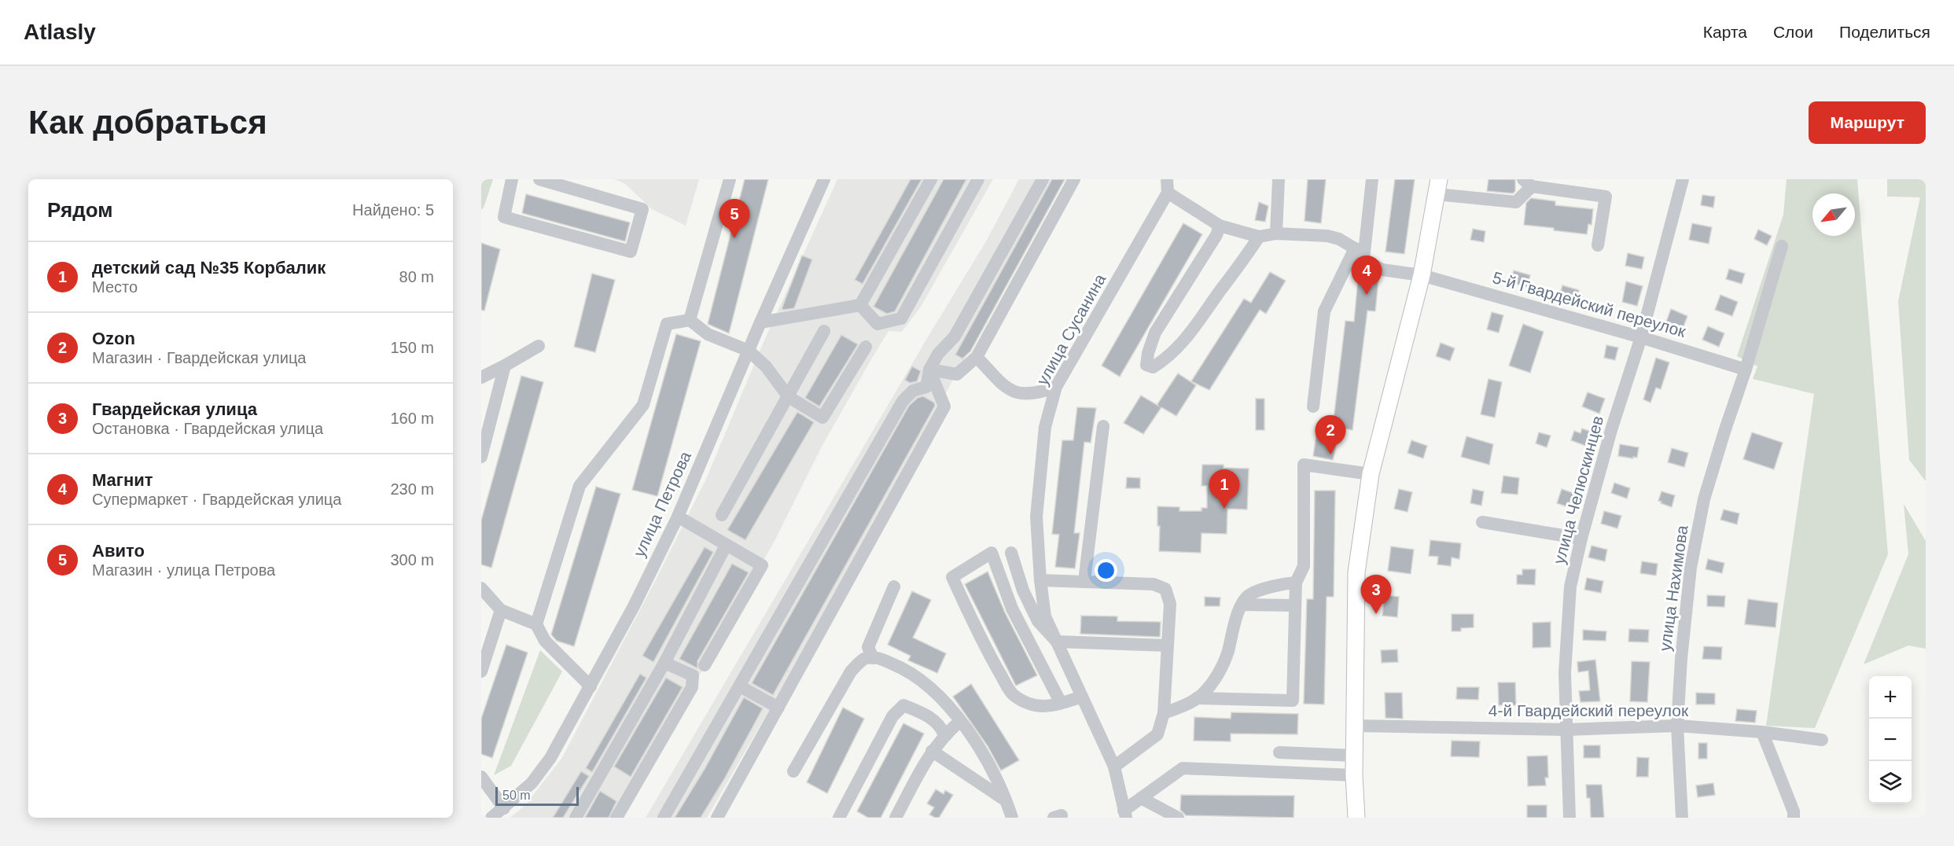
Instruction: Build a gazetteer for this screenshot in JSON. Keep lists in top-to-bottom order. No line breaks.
{"streets":{"street":["5-й Гвардейский переулок","улица Сусанина","улица Челюскинцев","улица Петрова","улица Нахимова","4-й Гвардейский переулок"]},"crossings":[["5-й Гвардейский переулок","улица Челюскинцев"],["5-й Гвардейский переулок","улица Нахимова"],["улица Челюскинцев","4-й Гвардейский переулок"],["улица Нахимова","4-й Гвардейский переулок"]],"scale_bar":"50 m","north":"bottom left","page":{"header":"Atlasly","nav":["Карта","Слои","Поделиться"],"buttons":"Маршрут","title":"Как добраться","heading":["Рядом","Найдено: 5"],"pins":["5","4","2","1","3"],"list":[{"mark":"1","name":"детский сад №35 Корбалик","note":"Место","value":"80 m"},{"mark":"2","name":"Ozon","note":"Магазин · Гвардейская улица","value":"150 m"},{"mark":"3","name":"Гвардейская улица","note":"Остановка · Гвардейская улица","value":"160 m"},{"mark":"4","name":"Магнит","note":"Супермаркет · Гвардейская улица","value":"230 m"},{"mark":"5","name":"Авито","note":"Магазин · улица Петрова","value":"300 m"}],"map_buttons":["+","−"],"scale":"50 m"}}
